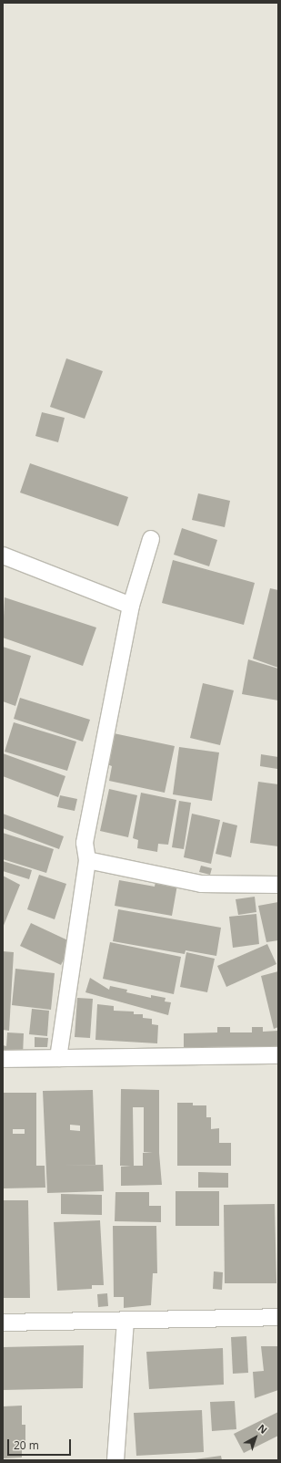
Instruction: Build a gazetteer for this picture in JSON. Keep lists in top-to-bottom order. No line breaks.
{"scale_bar":"20 m","north":"top right"}
